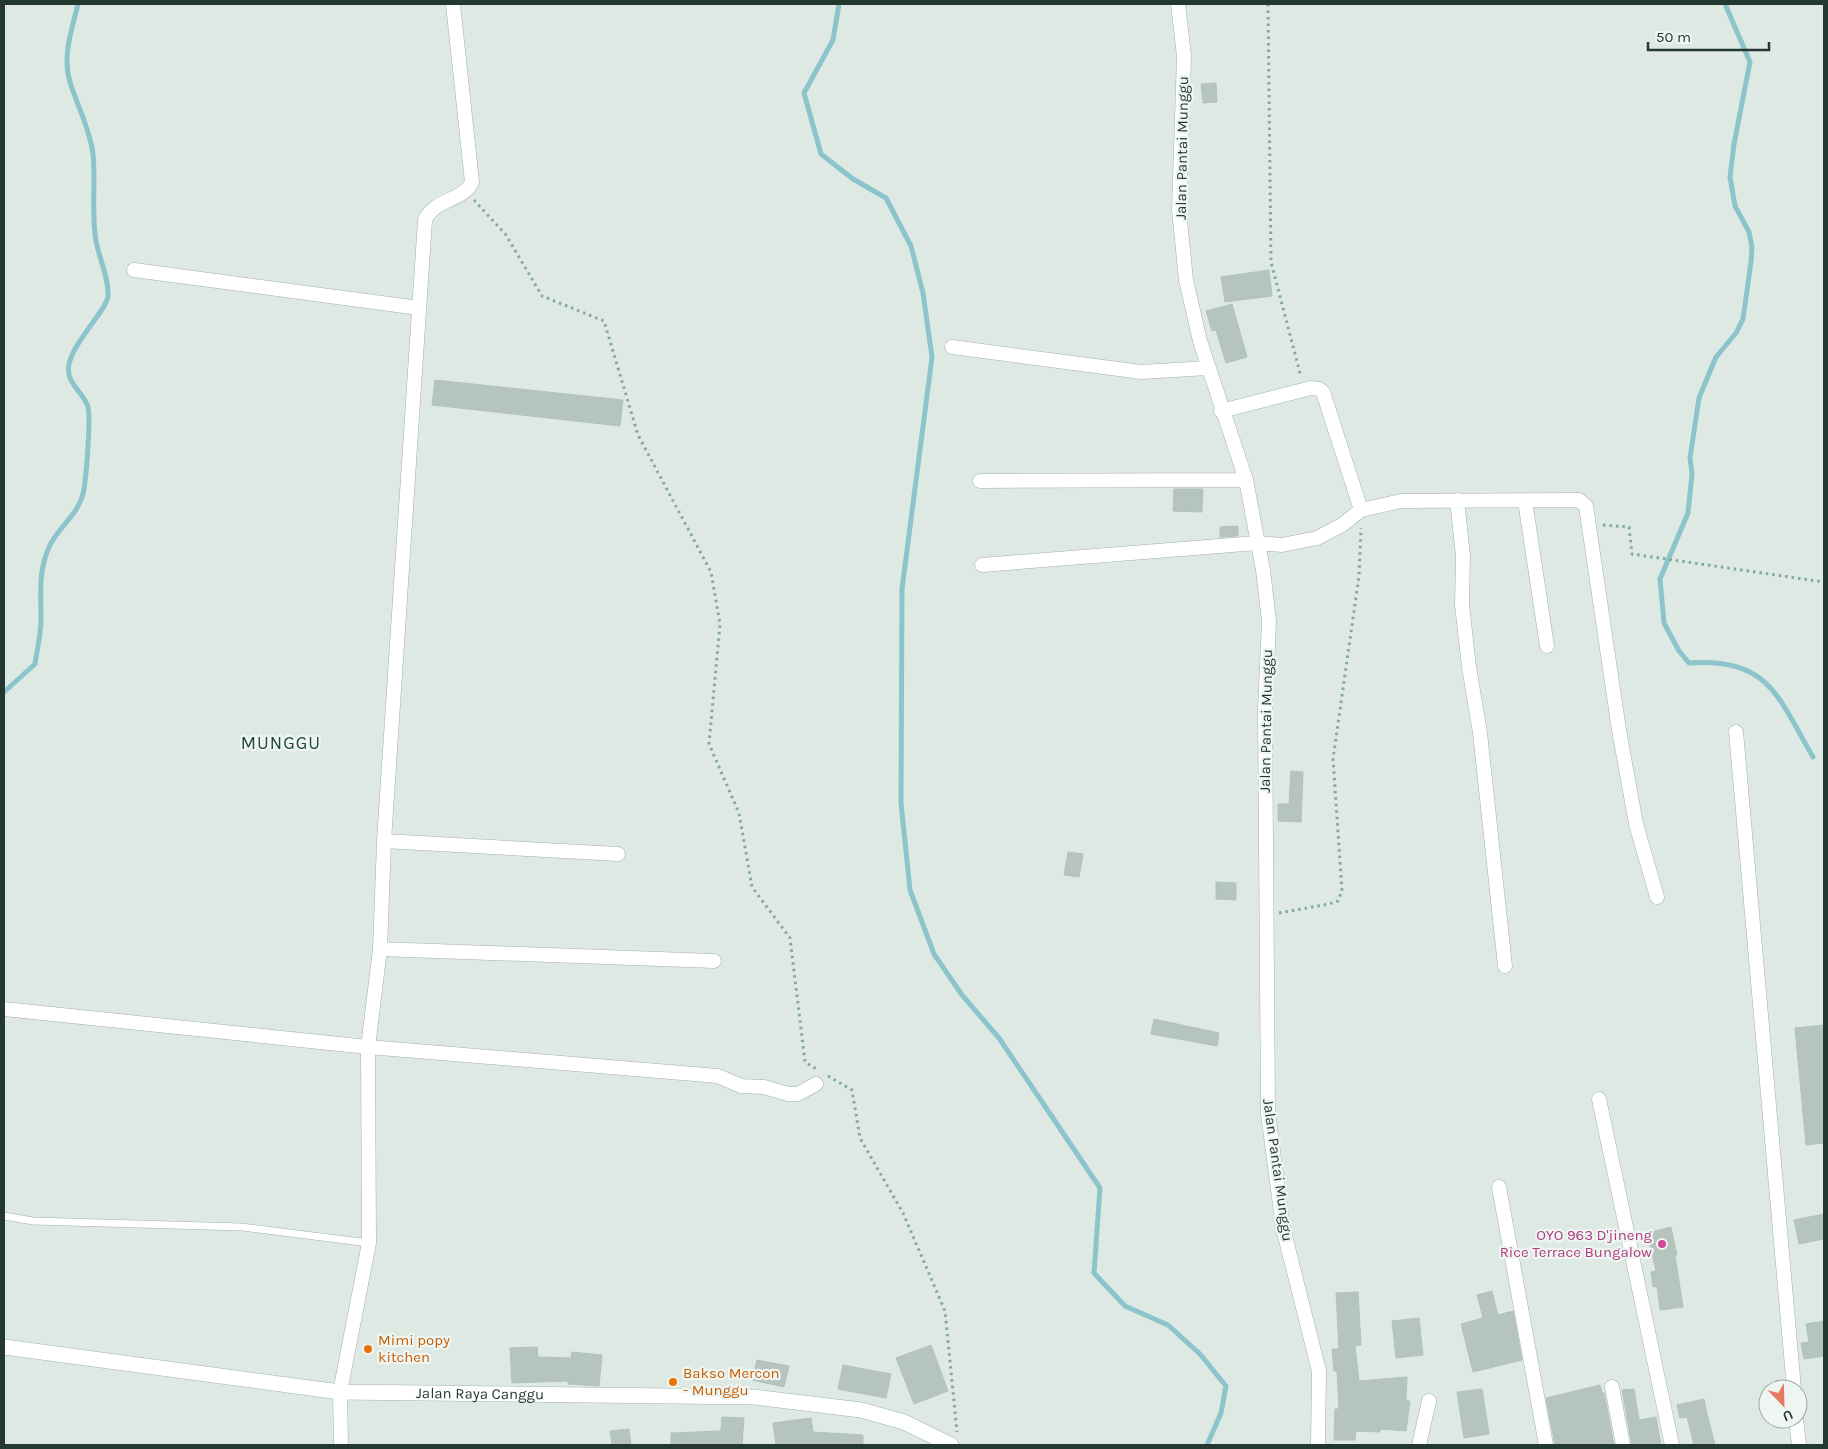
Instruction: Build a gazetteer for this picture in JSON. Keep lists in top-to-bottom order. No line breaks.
{"streets":{"main road":["Jalan Raya Canggu"],"street":["Jalan Pantai Munggu"]},"districts":["MUNGGU"],"places":["OYO 963 D'jineng Rice Terrace Bungalow","Mimi popy kitchen","Bakso Mercon - Munggu"],"scale_bar":"50 m","north":"bottom right"}
